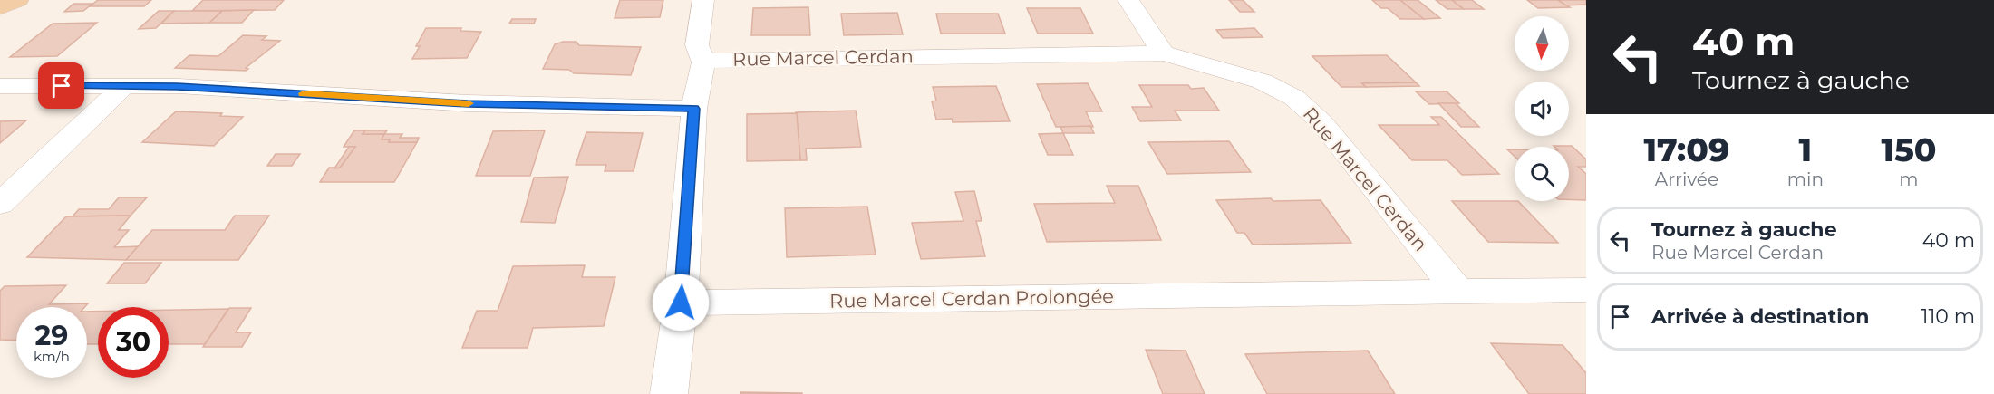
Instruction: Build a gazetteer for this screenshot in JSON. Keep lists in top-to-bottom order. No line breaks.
{"streets":{"street":["Rue Marcel Cerdan","Rue Marcel Cerdan Prolongée"]},"crossings":[["Rue Marcel Cerdan","Rue Marcel Cerdan Prolongée"]],"north":"bottom","page":{"turn":["40 m","Tournez à gauche"],"eta":["17:09","Arrivée","1","min","150","m"],"list":[{"name":"Tournez à gauche","note":"Rue Marcel Cerdan","value":"40 m"},{"name":"Arrivée à destination","value":"110 m"}],"speed":"29 km/h","limit":"30"}}
